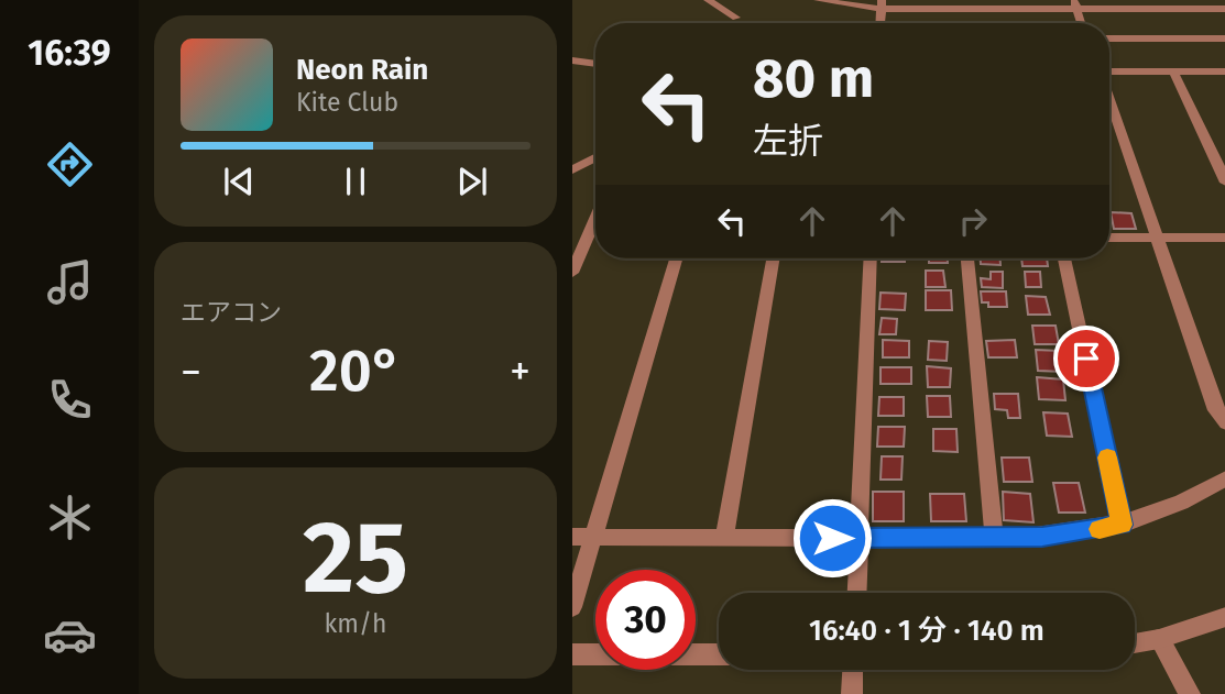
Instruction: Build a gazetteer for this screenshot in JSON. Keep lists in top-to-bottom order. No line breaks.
{"page":{"tabs":"16:39","turn":["80 m","左折"],"song":["Neon Rain","Kite Club"],"tile":["エアコン",["25","km/h"]],"heat":["−","20°","+"],"limit":"30","trip":"16:40 · 1 分 · 140 m"}}
